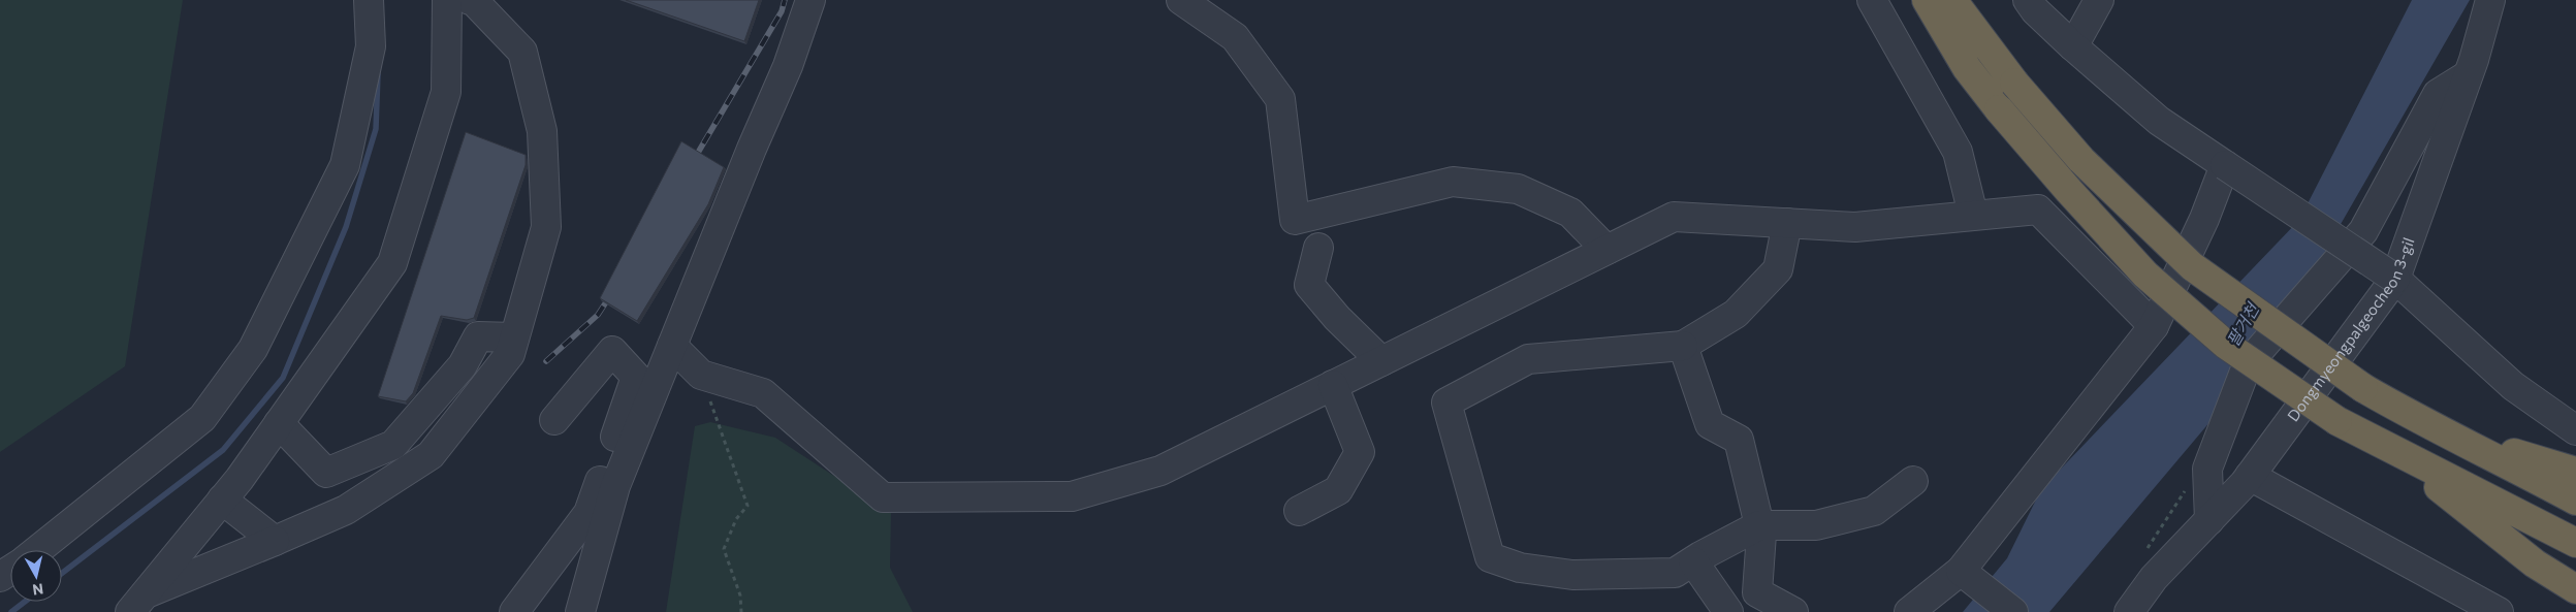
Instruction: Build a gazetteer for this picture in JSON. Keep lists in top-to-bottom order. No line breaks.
{"streets":{"street":["Dongmyeongpalgeocheon 3-gil"]},"water":["팔거천"],"north":"bottom"}
